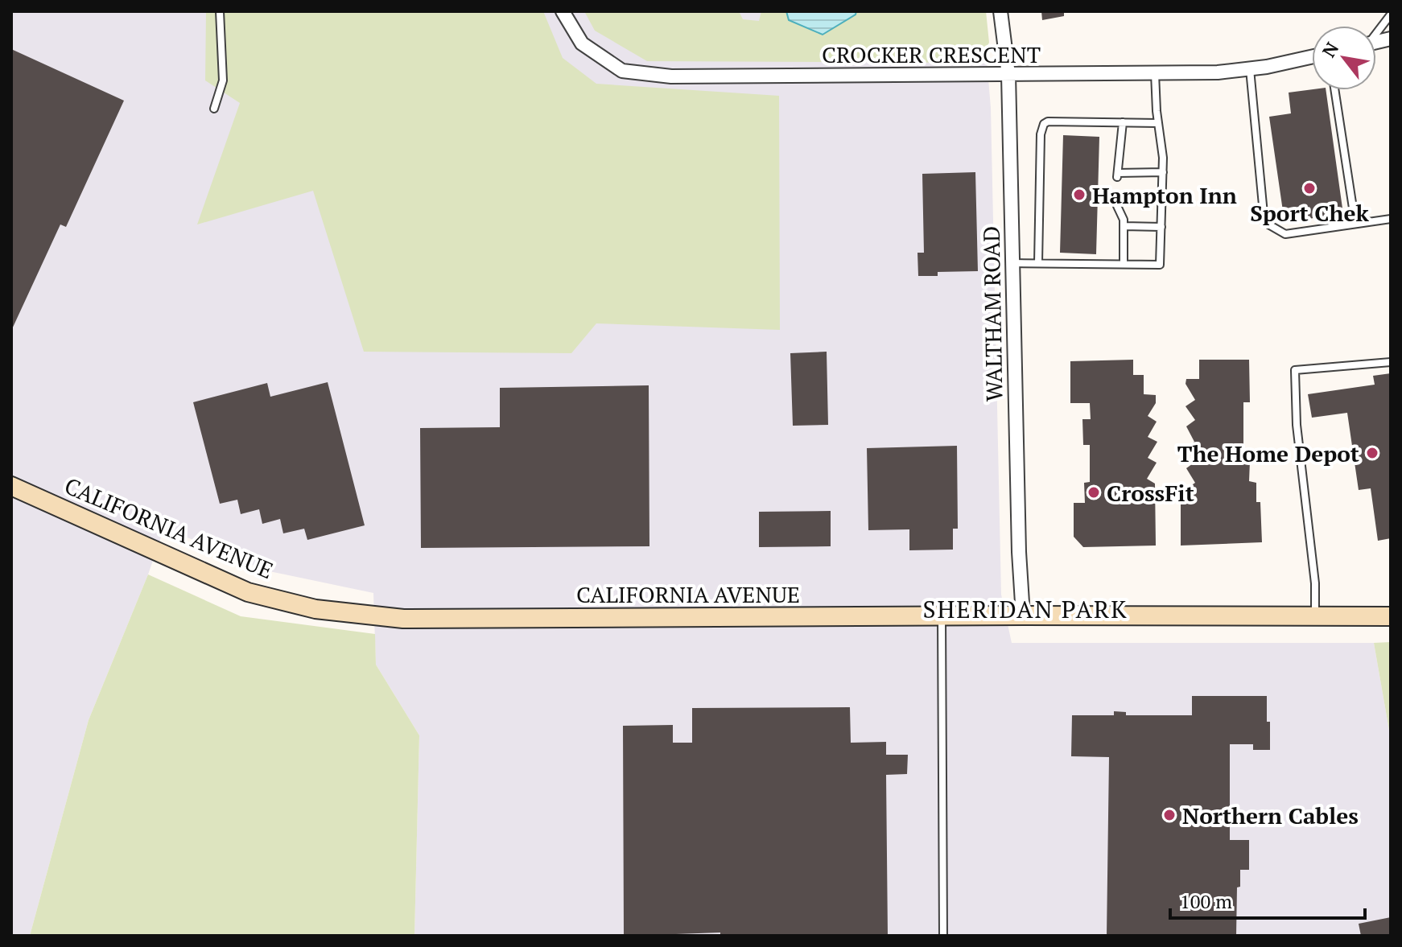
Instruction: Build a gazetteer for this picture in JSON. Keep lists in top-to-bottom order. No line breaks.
{"streets":{"street":["CROCKER CRESCENT","WALTHAM ROAD","CALIFORNIA AVENUE"]},"crossings":[["CROCKER CRESCENT","WALTHAM ROAD"],["WALTHAM ROAD","CALIFORNIA AVENUE"]],"districts":["SHERIDAN PARK"],"places":["Sport Chek","Hampton Inn","The Home Depot","CrossFit","Northern Cables"],"scale_bar":"100 m","north":"top left"}
